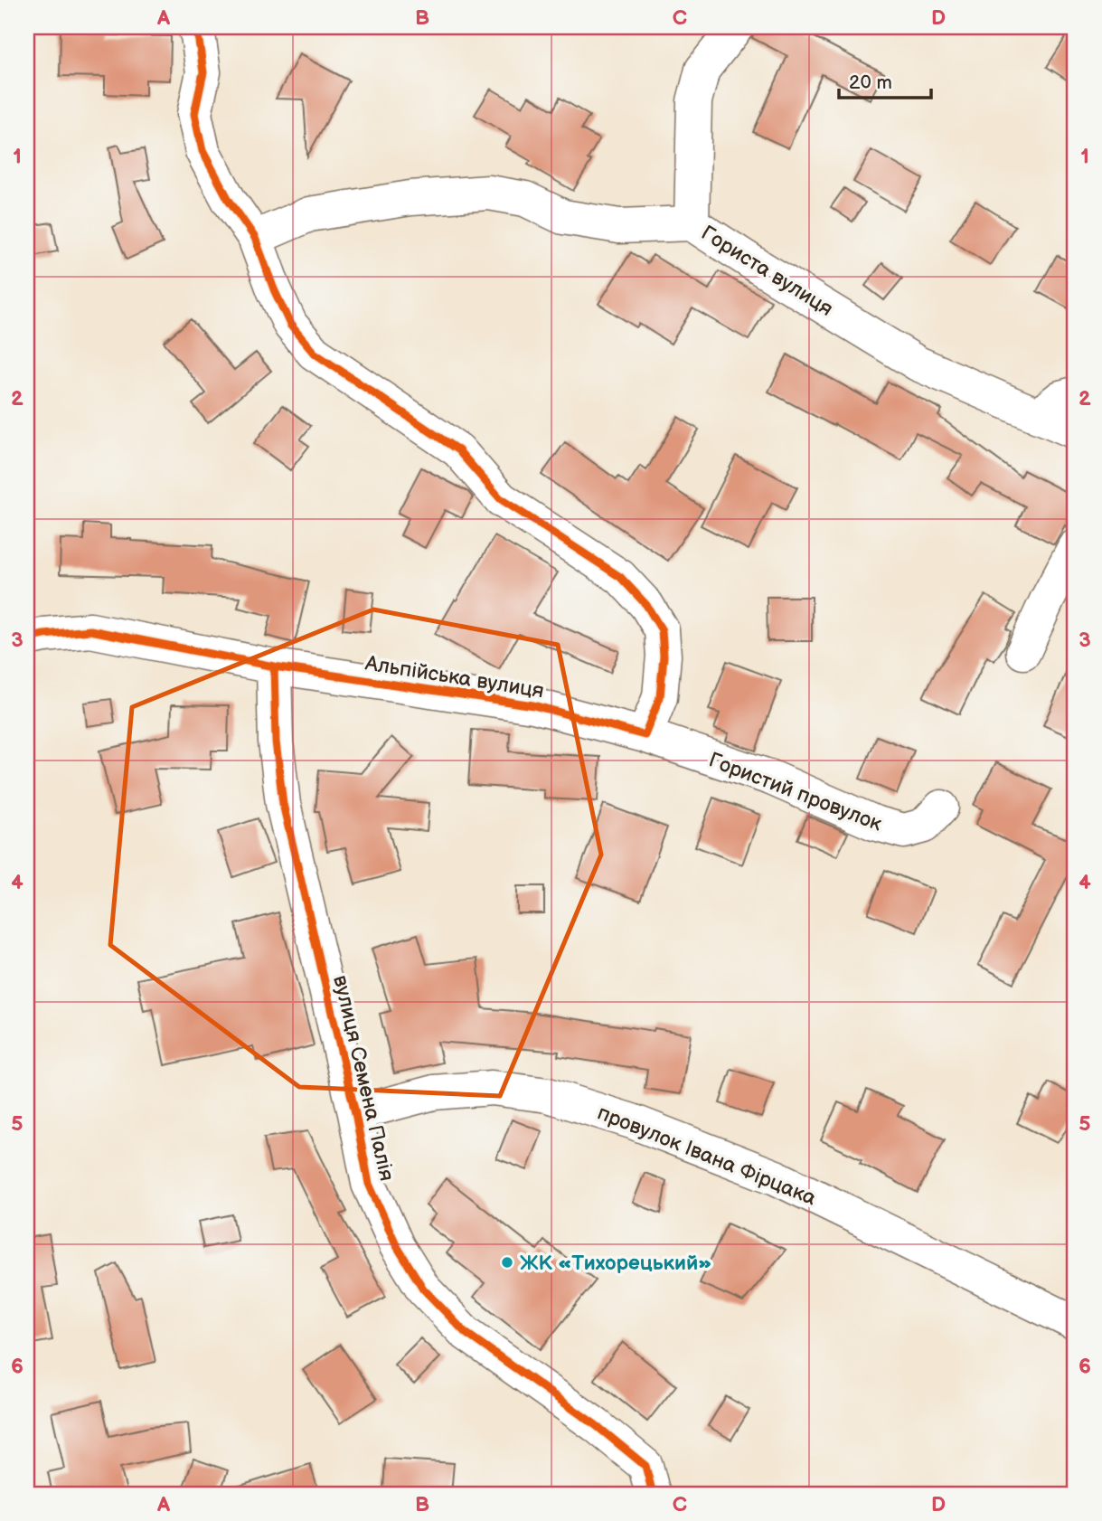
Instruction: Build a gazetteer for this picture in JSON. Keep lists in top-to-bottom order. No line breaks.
{"streets":{"street":["Гориста вулиця","Альпійська вулиця","Гористий провулок","вулиця Семена Палія","провулок Івана Фірцака"]},"crossings":[["Альпійська вулиця","Гористий провулок"],["Альпійська вулиця","вулиця Семена Палія"],["вулиця Семена Палія","провулок Івана Фірцака"]],"places":["ЖК «Тихорецький»"],"scale_bar":"20 m","grid":{"columns":["A","B","C","D"],"rows":["1","2","3","4","5","6"]}}
